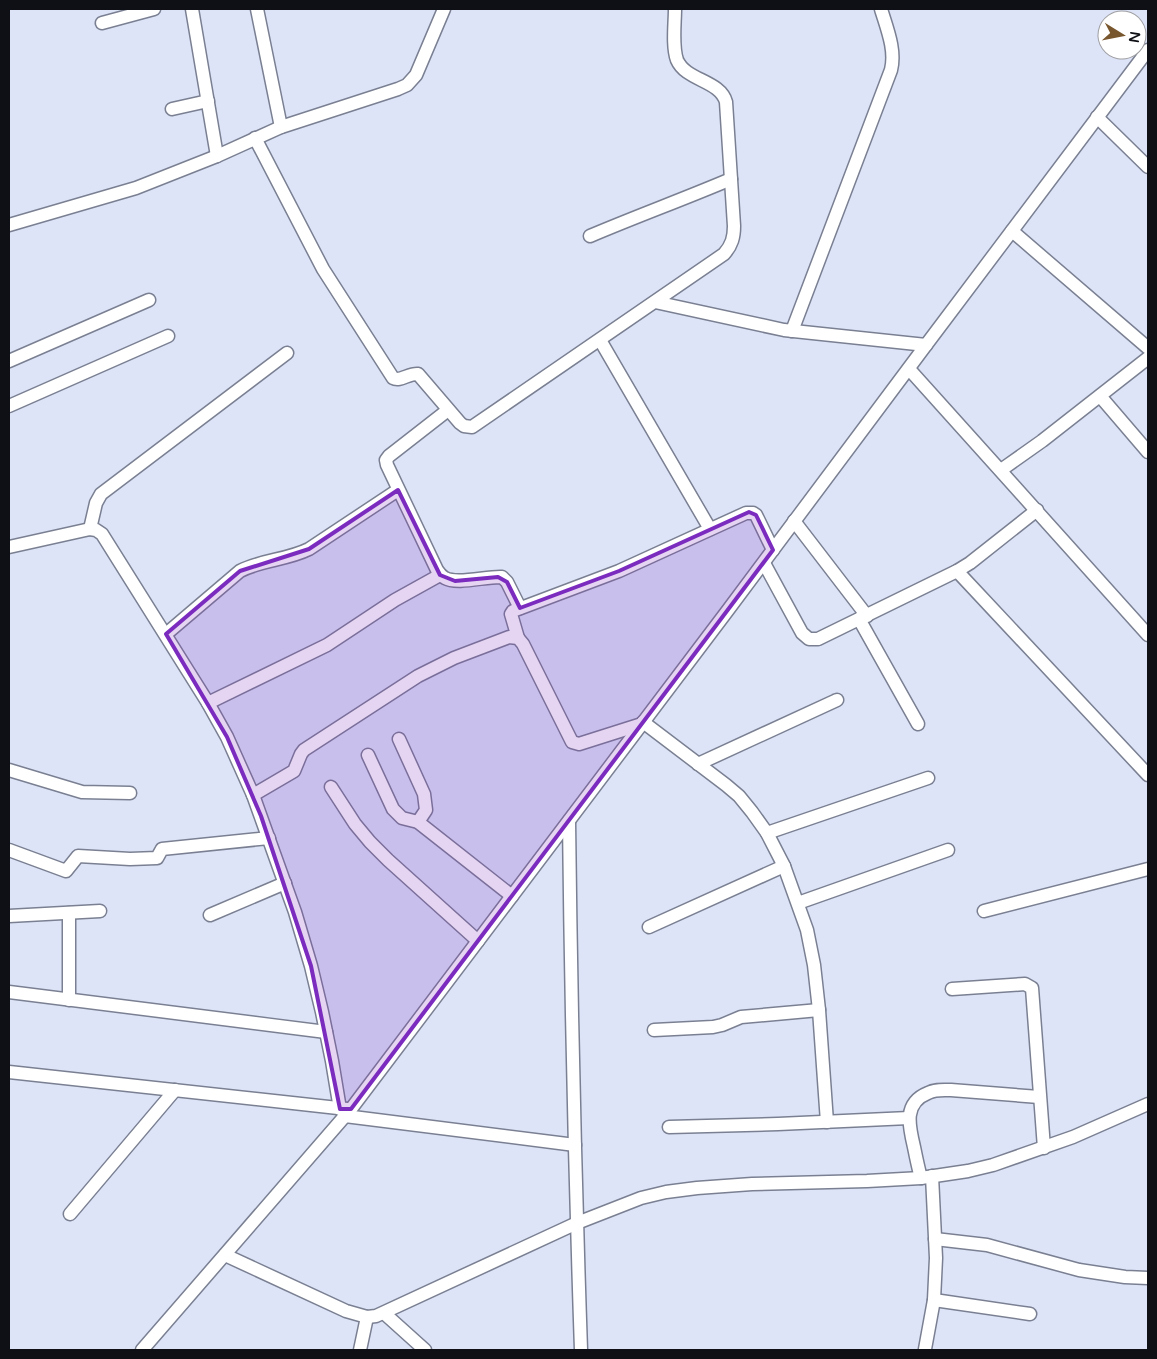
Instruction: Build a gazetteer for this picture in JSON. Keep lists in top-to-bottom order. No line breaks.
{"north":"right"}
